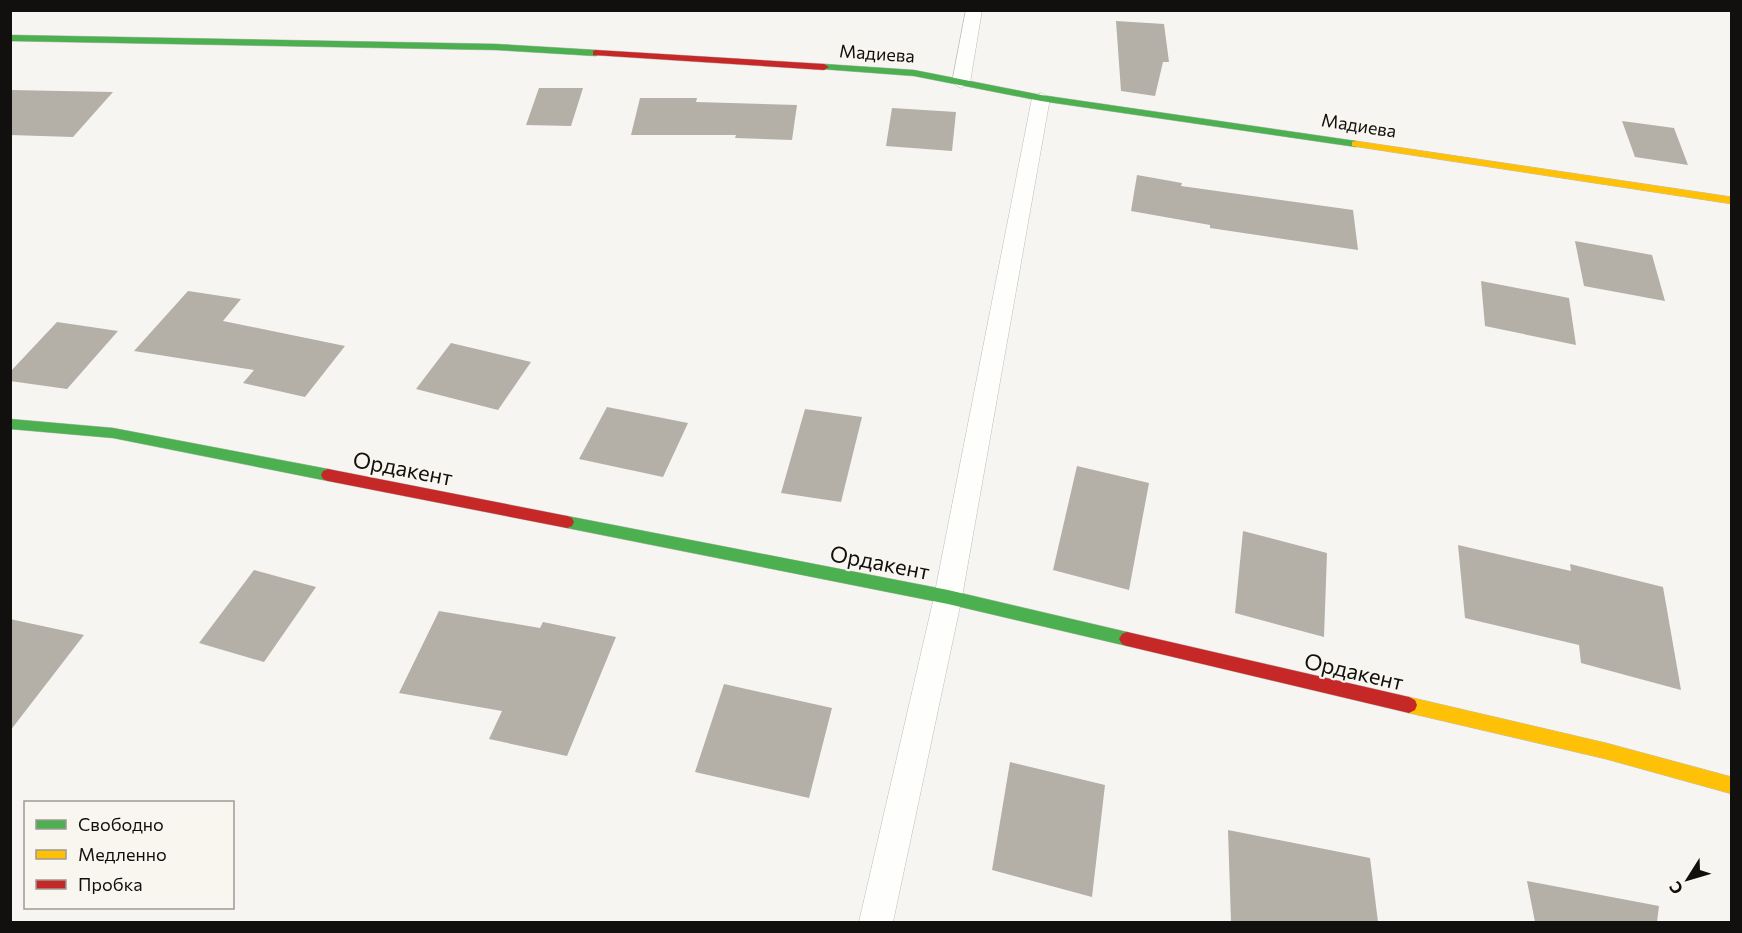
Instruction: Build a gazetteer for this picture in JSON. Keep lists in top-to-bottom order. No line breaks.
{"streets":{"street":["Мадиева","Ордакент"]},"legend":["Свободно","Медленно","Пробка"],"north":"bottom left"}
